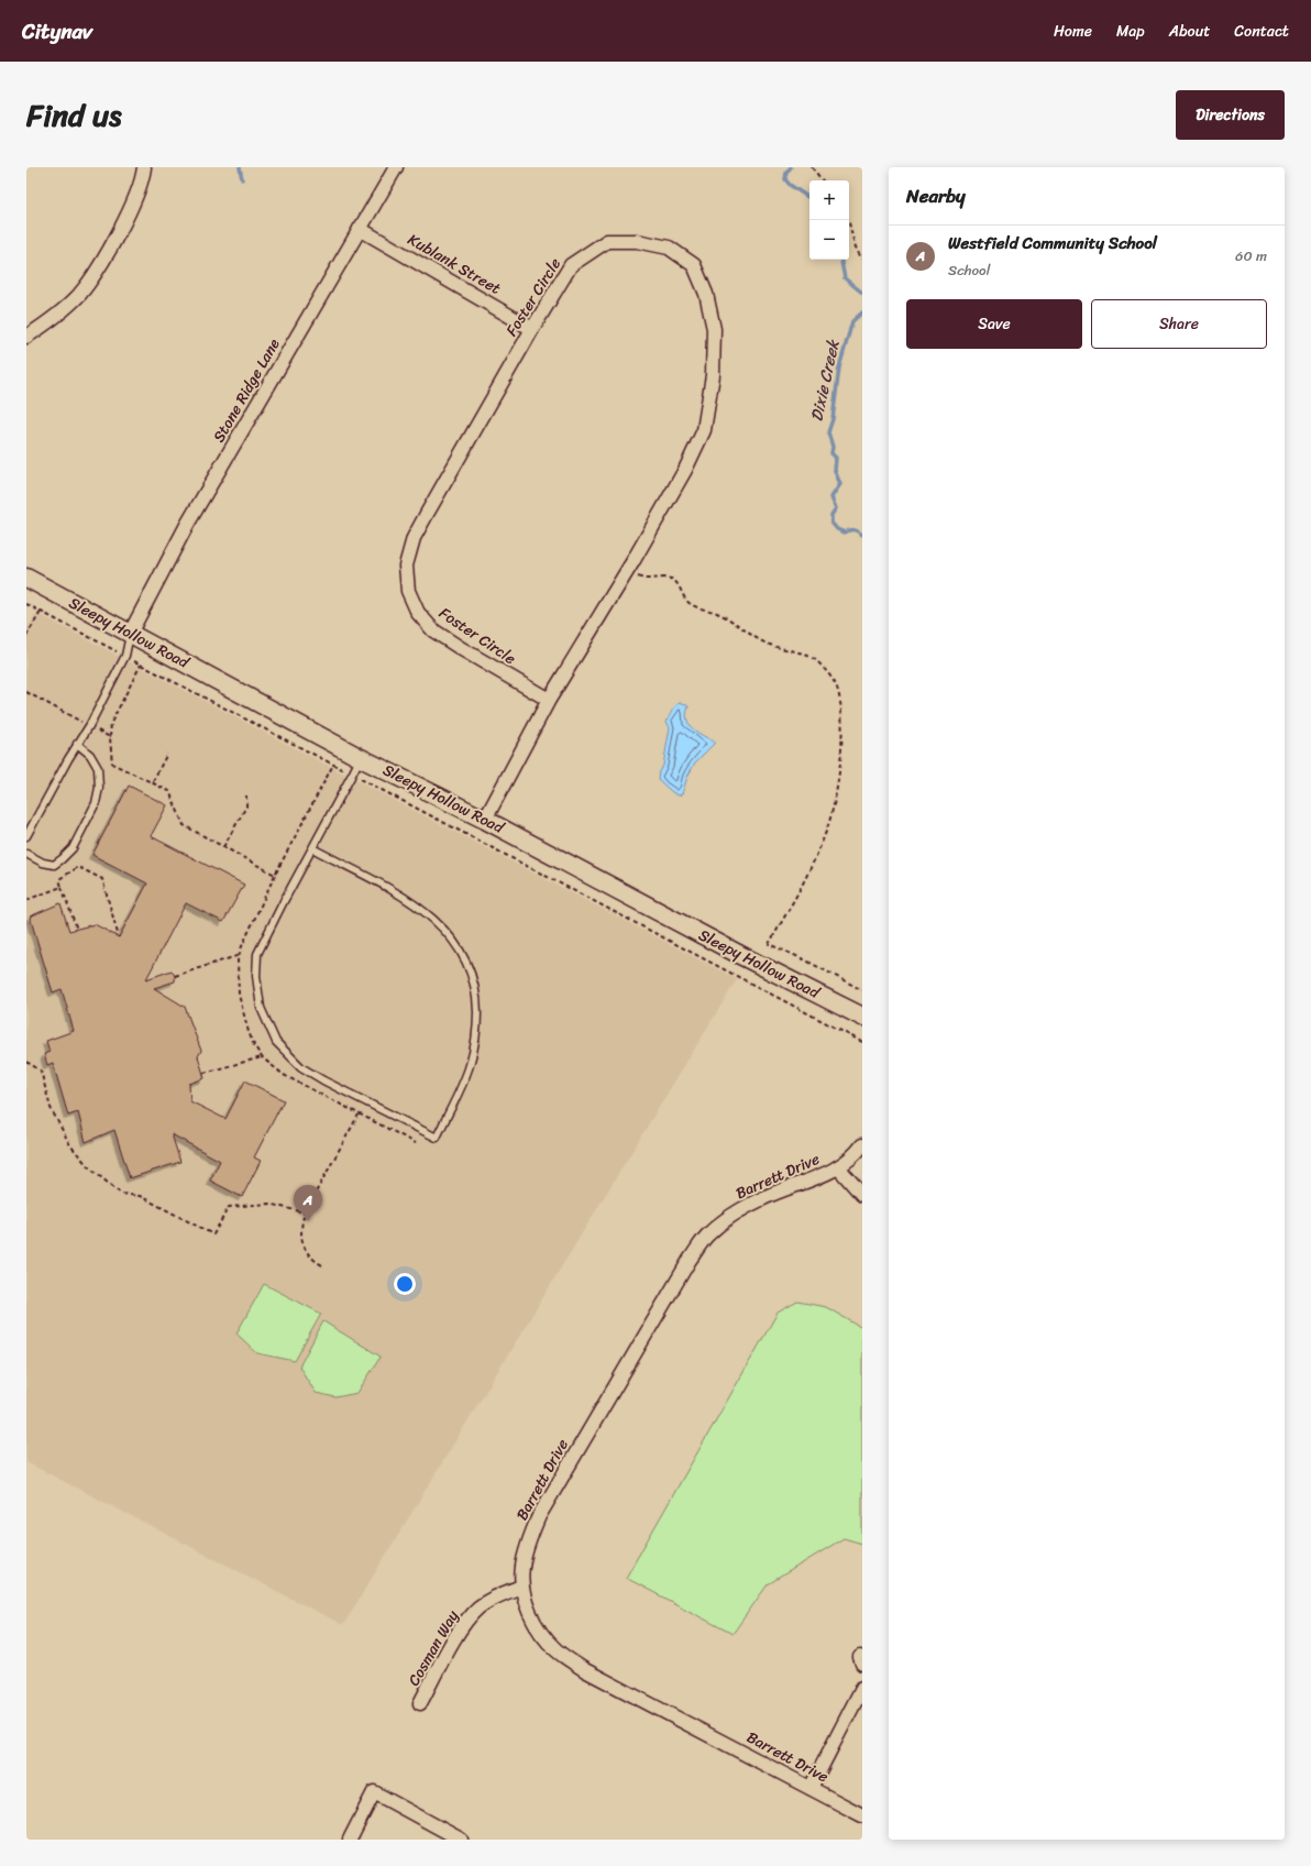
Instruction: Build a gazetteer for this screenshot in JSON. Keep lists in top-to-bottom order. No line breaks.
{"streets":{"street":["Kublank Street","Foster Circle","Stone Ridge Lane","Sleepy Hollow Road","Barrett Drive","Cosman Way"]},"crossings":[["Kublank Street","Foster Circle"],["Kublank Street","Stone Ridge Lane"],["Foster Circle","Sleepy Hollow Road"],["Stone Ridge Lane","Sleepy Hollow Road"],["Barrett Drive","Cosman Way"]],"water":["Dixie Creek"],"page":{"header":"Citynav","nav":["Home","Map","About","Contact"],"title":"Find us","buttons":["Directions",["Save","Share"]],"heading":"Nearby","map_buttons":["+","−"],"list":[{"mark":"A","name":"Westfield Community School","note":"School","value":"60 m"}],"pins":"A"}}
